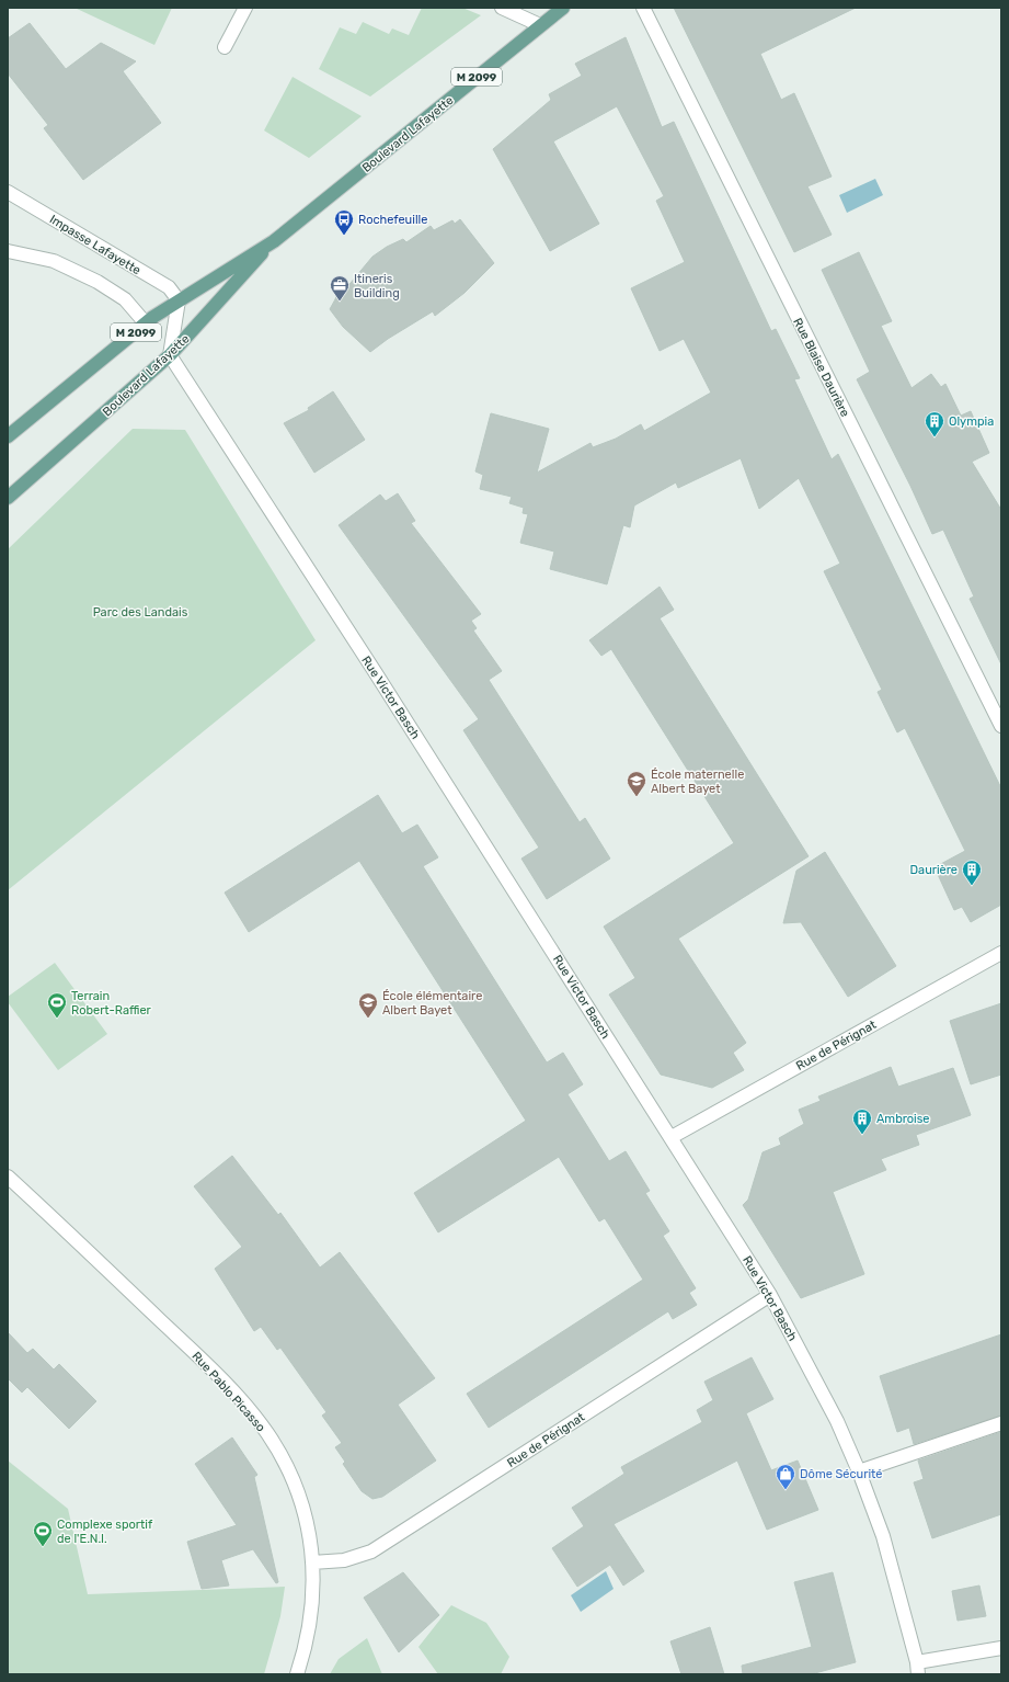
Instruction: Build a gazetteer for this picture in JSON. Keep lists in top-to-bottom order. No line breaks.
{"streets":{"main road":["M 2099","Boulevard Lafayette"],"street":["Impasse Lafayette","Rue Blaise Daurière","Rue Victor Basch","Rue de Pérignat","Rue Pablo Picasso"]},"crossings":[["Boulevard Lafayette","Impasse Lafayette"],["Boulevard Lafayette","Rue Victor Basch"],["Rue Victor Basch","Rue de Pérignat"],["Rue de Pérignat","Rue Pablo Picasso"]],"parks":["Parc des Landais"],"places":{"bus stop":["Rochefeuille"],"office":["Itineris Building"],"building":["Olympia","Daurière","Ambroise"],"school or university":["École maternelle Albert Bayet","École élémentaire Albert Bayet"],"sports":["Terrain Robert-Raffier","Complexe sportif de l'E.N.I."],"shop":["Dôme Sécurité"]}}
